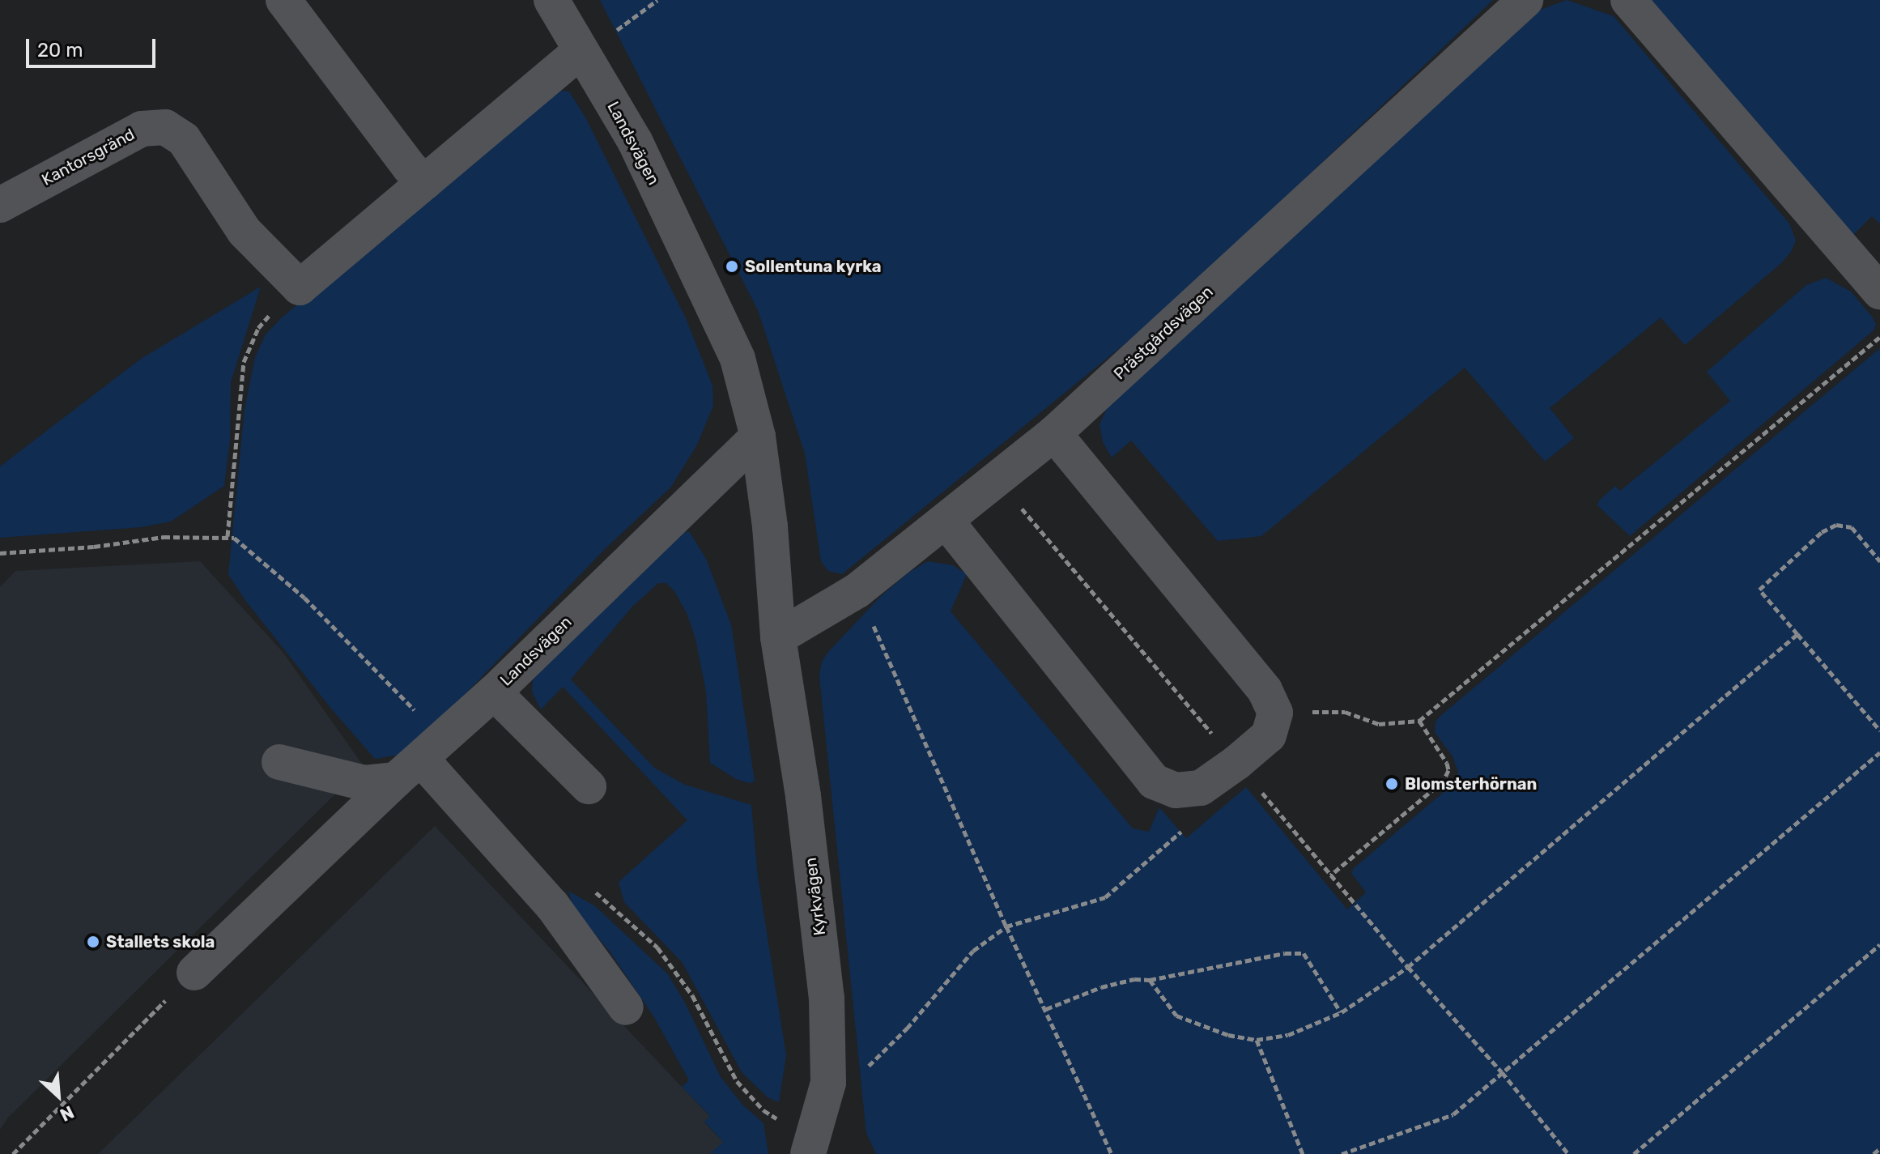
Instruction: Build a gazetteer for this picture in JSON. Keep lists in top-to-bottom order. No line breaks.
{"streets":{"street":["Landsvägen","Kantorsgränd","Prästgårdsvägen","Kyrkvägen"]},"crossings":[["Landsvägen","Prästgårdsvägen"],["Landsvägen","Kyrkvägen"],["Prästgårdsvägen","Kyrkvägen"]],"places":["Sollentuna kyrka","Blomsterhörnan","Stallets skola"],"scale_bar":"20 m","north":"bottom right"}
